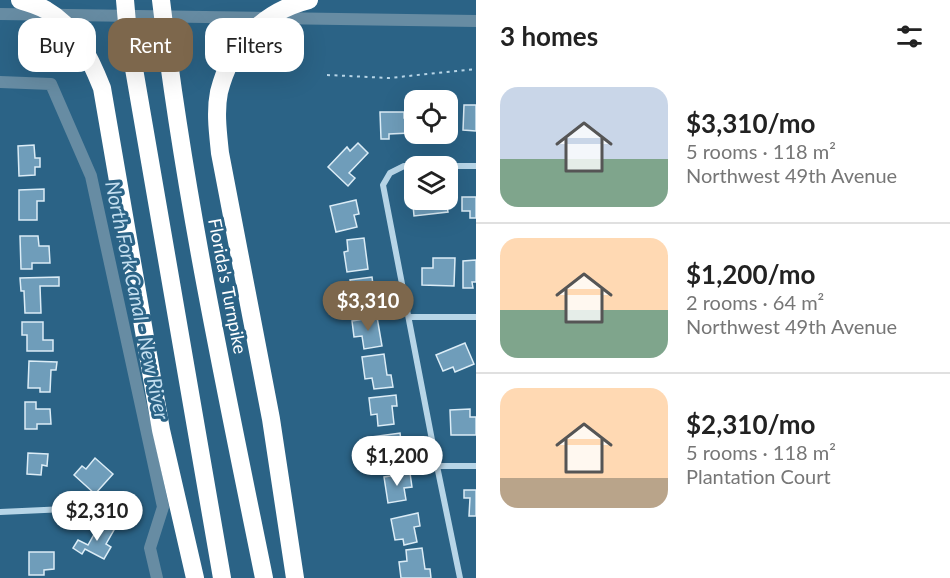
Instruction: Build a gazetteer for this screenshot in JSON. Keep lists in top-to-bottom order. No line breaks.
{"streets":{"highway":["Florida's Turnpike"]},"water":["North Fork Canal - New River"],"page":{"heading":"3 homes","chip":["Buy","Rent","Filters"],"list":[{"name":"$3,310/mo","note":"5 rooms · 118 m² · Northwest 49th Avenue"},{"name":"$1,200/mo","note":"2 rooms · 64 m² · Northwest 49th Avenue"},{"name":"$2,310/mo","note":"5 rooms · 118 m² · Plantation Court"}],"price":["$3,310","$1,200","$2,310"]}}
